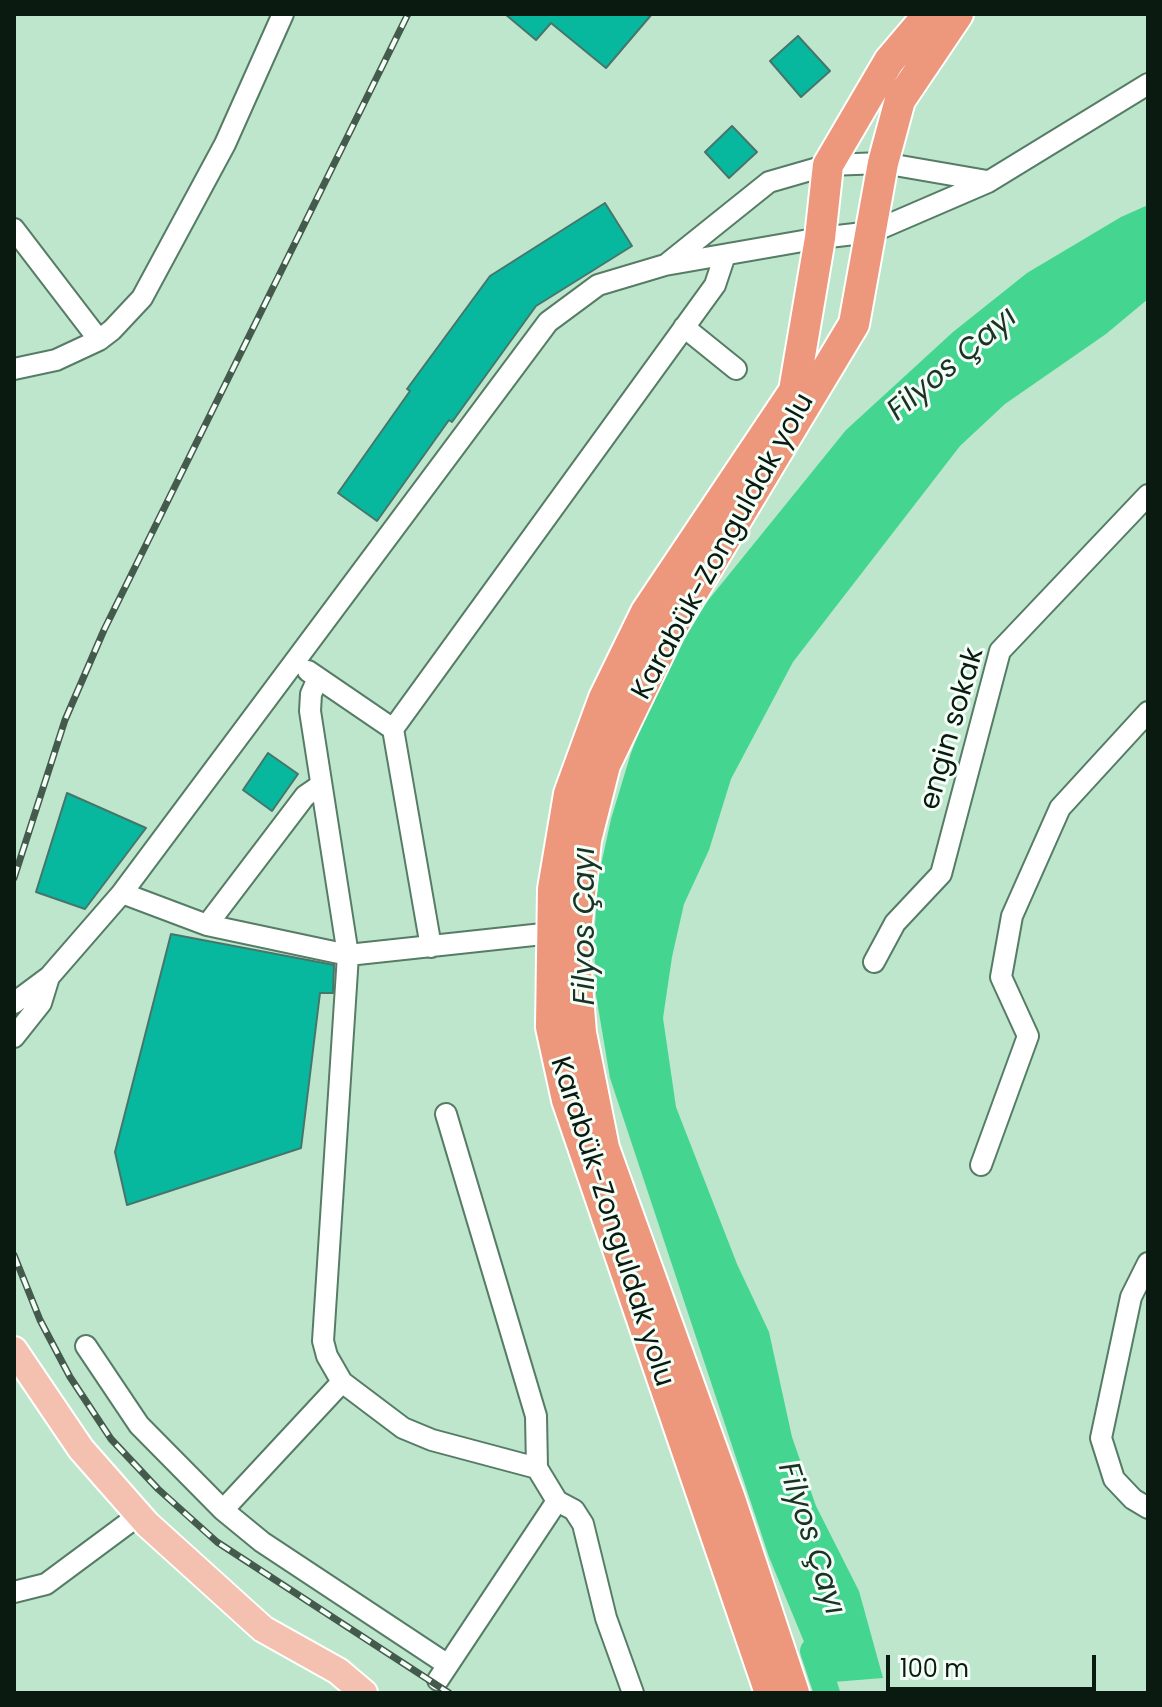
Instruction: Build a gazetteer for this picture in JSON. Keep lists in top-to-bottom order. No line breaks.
{"streets":{"highway":["Karabük-Zonguldak yolu"],"street":["engin sokak"]},"water":["Filyos Çayı"],"scale_bar":"100 m"}
